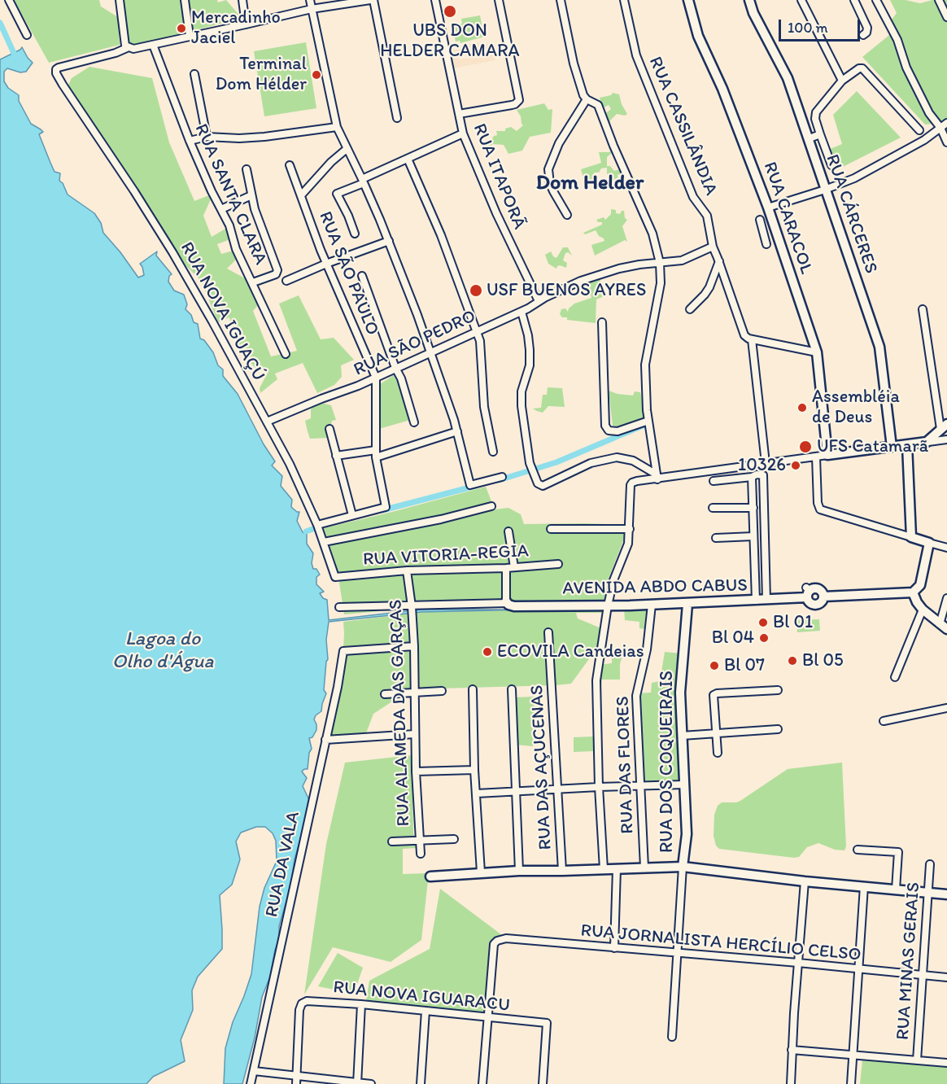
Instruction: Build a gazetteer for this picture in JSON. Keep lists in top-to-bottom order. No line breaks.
{"streets":{"street":["RUA CASSILÂNDIA","RUA ITAPORÃ","RUA SANTA CLARA","RUA CÁRCERES","RUA CARACOL","RUA SÃO PAULO","RUA NOVA IGUAÇÚ","RUA SÃO PEDRO","RUA VITORIA-REGIA","AVENIDA ABDO CABUS","RUA ALAMEDA DAS GARÇAS","RUA DOS COQUEIRAIS","RUA DAS FLORES","RUA DAS AÇUCENAS","RUA DA VALA","RUA JORNALISTA HERCÍLIO CELSO","RUA MINAS GERAIS","RUA NOVA IGUARACU"]},"crossings":[["RUA CASSILÂNDIA","RUA SÃO PEDRO"],["RUA ITAPORÃ","RUA SÃO PEDRO"],["RUA SÃO PAULO","RUA SÃO PEDRO"],["RUA NOVA IGUAÇÚ","RUA SÃO PEDRO"],["RUA NOVA IGUAÇÚ","RUA VITORIA-REGIA"],["RUA VITORIA-REGIA","RUA ALAMEDA DAS GARÇAS"],["AVENIDA ABDO CABUS","RUA DOS COQUEIRAIS"],["AVENIDA ABDO CABUS","RUA DAS FLORES"],["RUA ALAMEDA DAS GARÇAS","RUA DA VALA"],["RUA DOS COQUEIRAIS","RUA JORNALISTA HERCÍLIO CELSO"],["RUA JORNALISTA HERCÍLIO CELSO","RUA MINAS GERAIS"],["RUA JORNALISTA HERCÍLIO CELSO","RUA NOVA IGUARACU"]],"districts":["Dom Helder"],"water":["Lagoa do Olho d'Água"],"places":["UBS DON HELDER CAMARA","Mercadinho Jaciel","Terminal Dom Hélder","USF BUENOS AYRES","Assembléia de Deus","UFS Catamarã","10326","Bl 01","Bl 04","ECOVILA Candeias","Bl 05","Bl 07"],"scale_bar":"100 m"}
